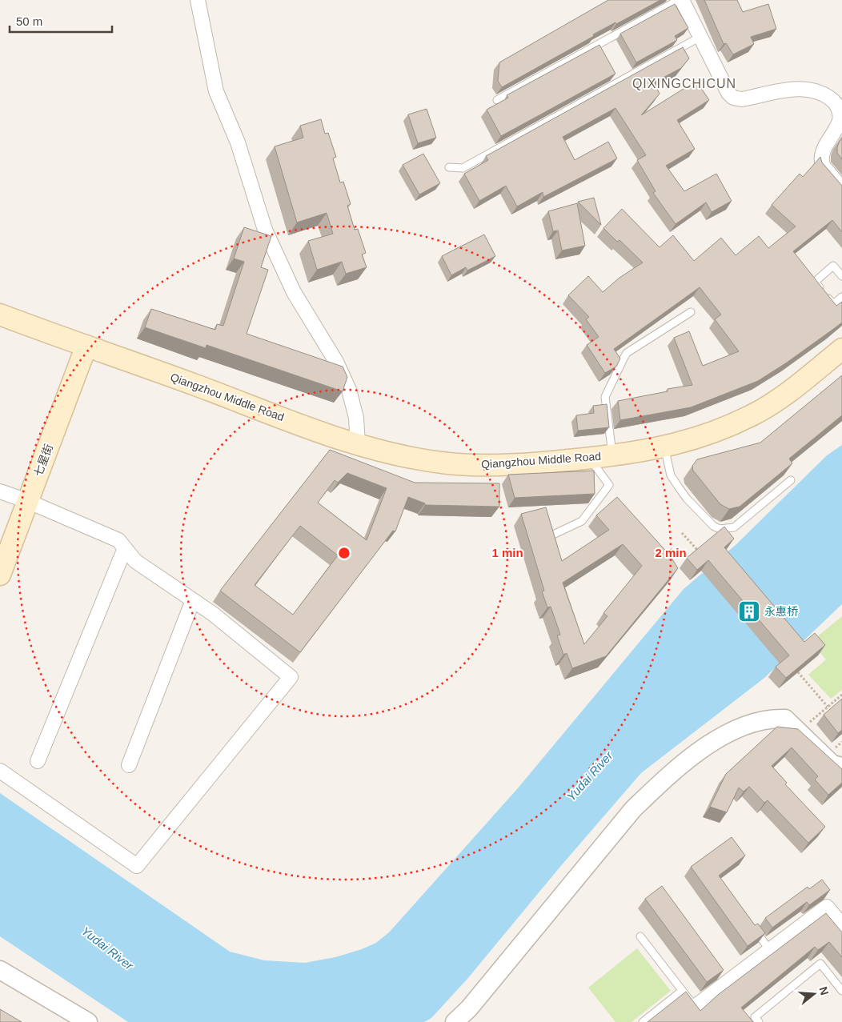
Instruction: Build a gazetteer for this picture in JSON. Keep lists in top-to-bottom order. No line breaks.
{"streets":{"main road":["Qiangzhou Middle Road","七星街"]},"crossings":[["Qiangzhou Middle Road","七星街"]],"districts":["QIXINGCHICUN"],"water":["Yudai River"],"places":{"building":["永惠桥"]},"scale_bar":"50 m","north":"right","rings":["1 min","2 min"]}
